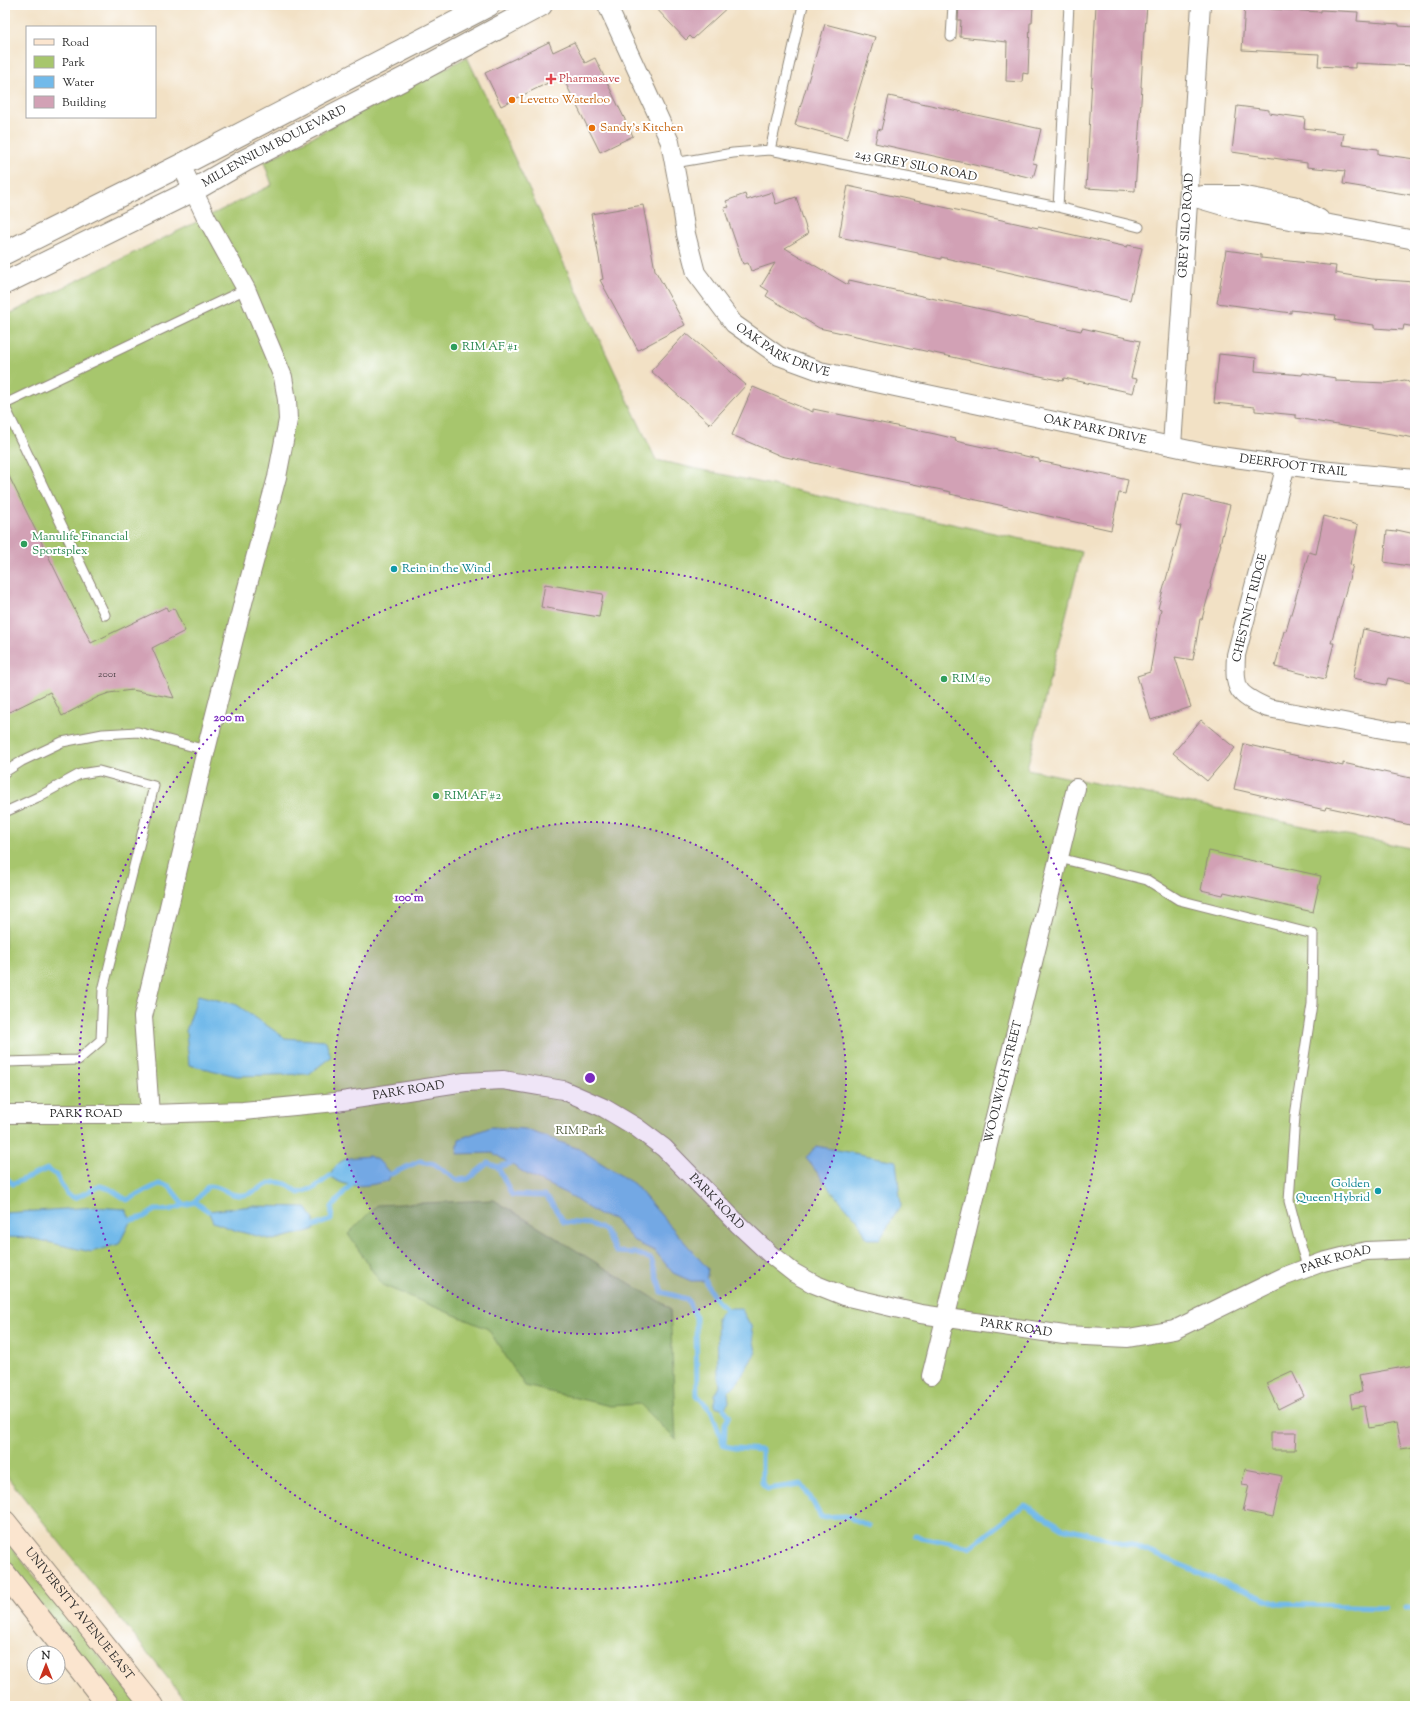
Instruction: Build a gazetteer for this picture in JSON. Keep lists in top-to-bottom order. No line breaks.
{"streets":{"main road":["UNIVERSITY AVENUE EAST"],"street":["MILLENNIUM BOULEVARD","GREY SILO ROAD","OAK PARK DRIVE","DEERFOOT TRAIL","CHESTNUT RIDGE","WOOLWICH STREET","PARK ROAD"],"lane":["243 GREY SILO ROAD"]},"crossings":[["243 GREY SILO ROAD","OAK PARK DRIVE"],["GREY SILO ROAD","OAK PARK DRIVE"],["GREY SILO ROAD","DEERFOOT TRAIL"],["OAK PARK DRIVE","DEERFOOT TRAIL"],["DEERFOOT TRAIL","CHESTNUT RIDGE"],["WOOLWICH STREET","PARK ROAD"]],"parks":["RIM Park"],"places":{"health":["Pharmasave"],"other":["Levetto Waterloo","Sandy's Kitchen","RIM AF #1","Manulife Financial Sportsplex","Rein in the Wind","RIM #9","RIM AF #2","Golden Queen Hybrid"]},"house_numbers":["2001"],"legend":["Road","Park","Water","Building"],"north":"top","rings":["200 m","100 m"]}
